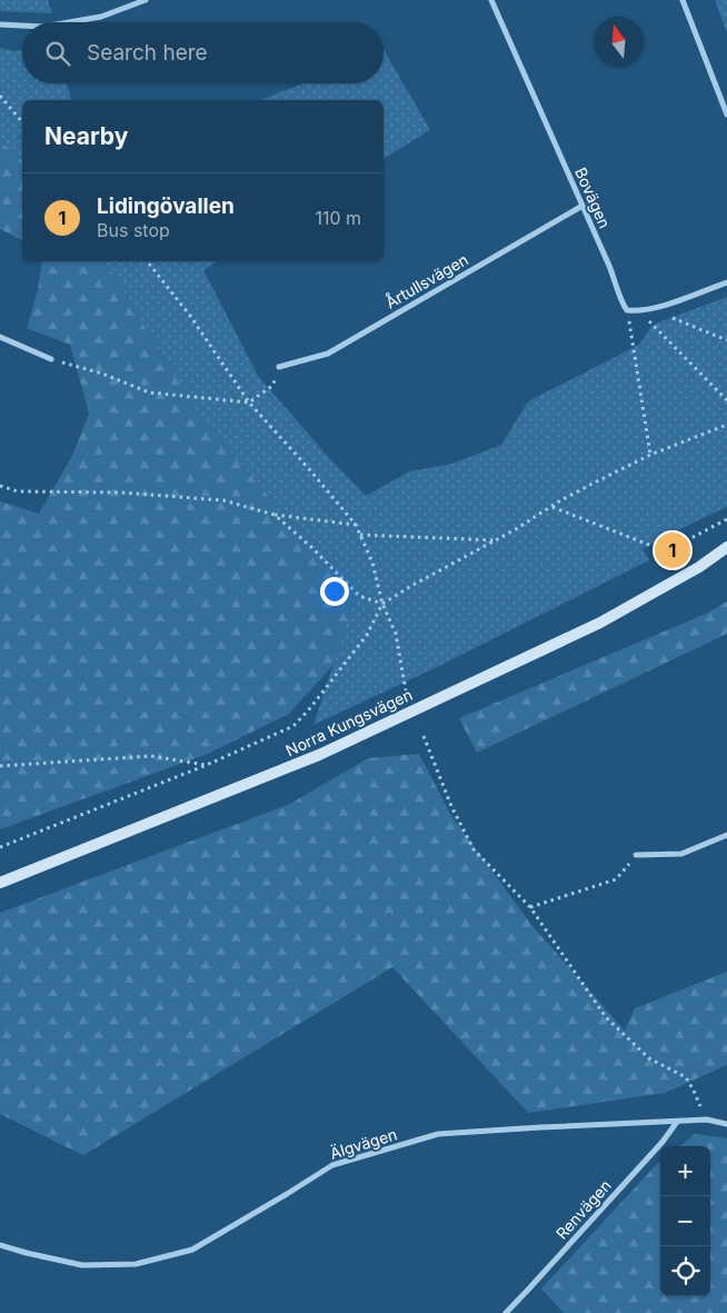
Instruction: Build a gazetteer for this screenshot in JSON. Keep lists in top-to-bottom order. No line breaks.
{"streets":{"main road":["Norra Kungsvägen"],"street":["Bovägen","Årtullsvägen","Älgvägen","Renvägen"]},"crossings":[["Bovägen","Årtullsvägen"],["Älgvägen","Renvägen"]],"north":"top","page":{"search":"Search here","heading":"Nearby","list":[{"mark":"1","name":"Lidingövallen","note":"Bus stop","value":"110 m"}],"pins":"1","map_buttons":["+","−"]}}
